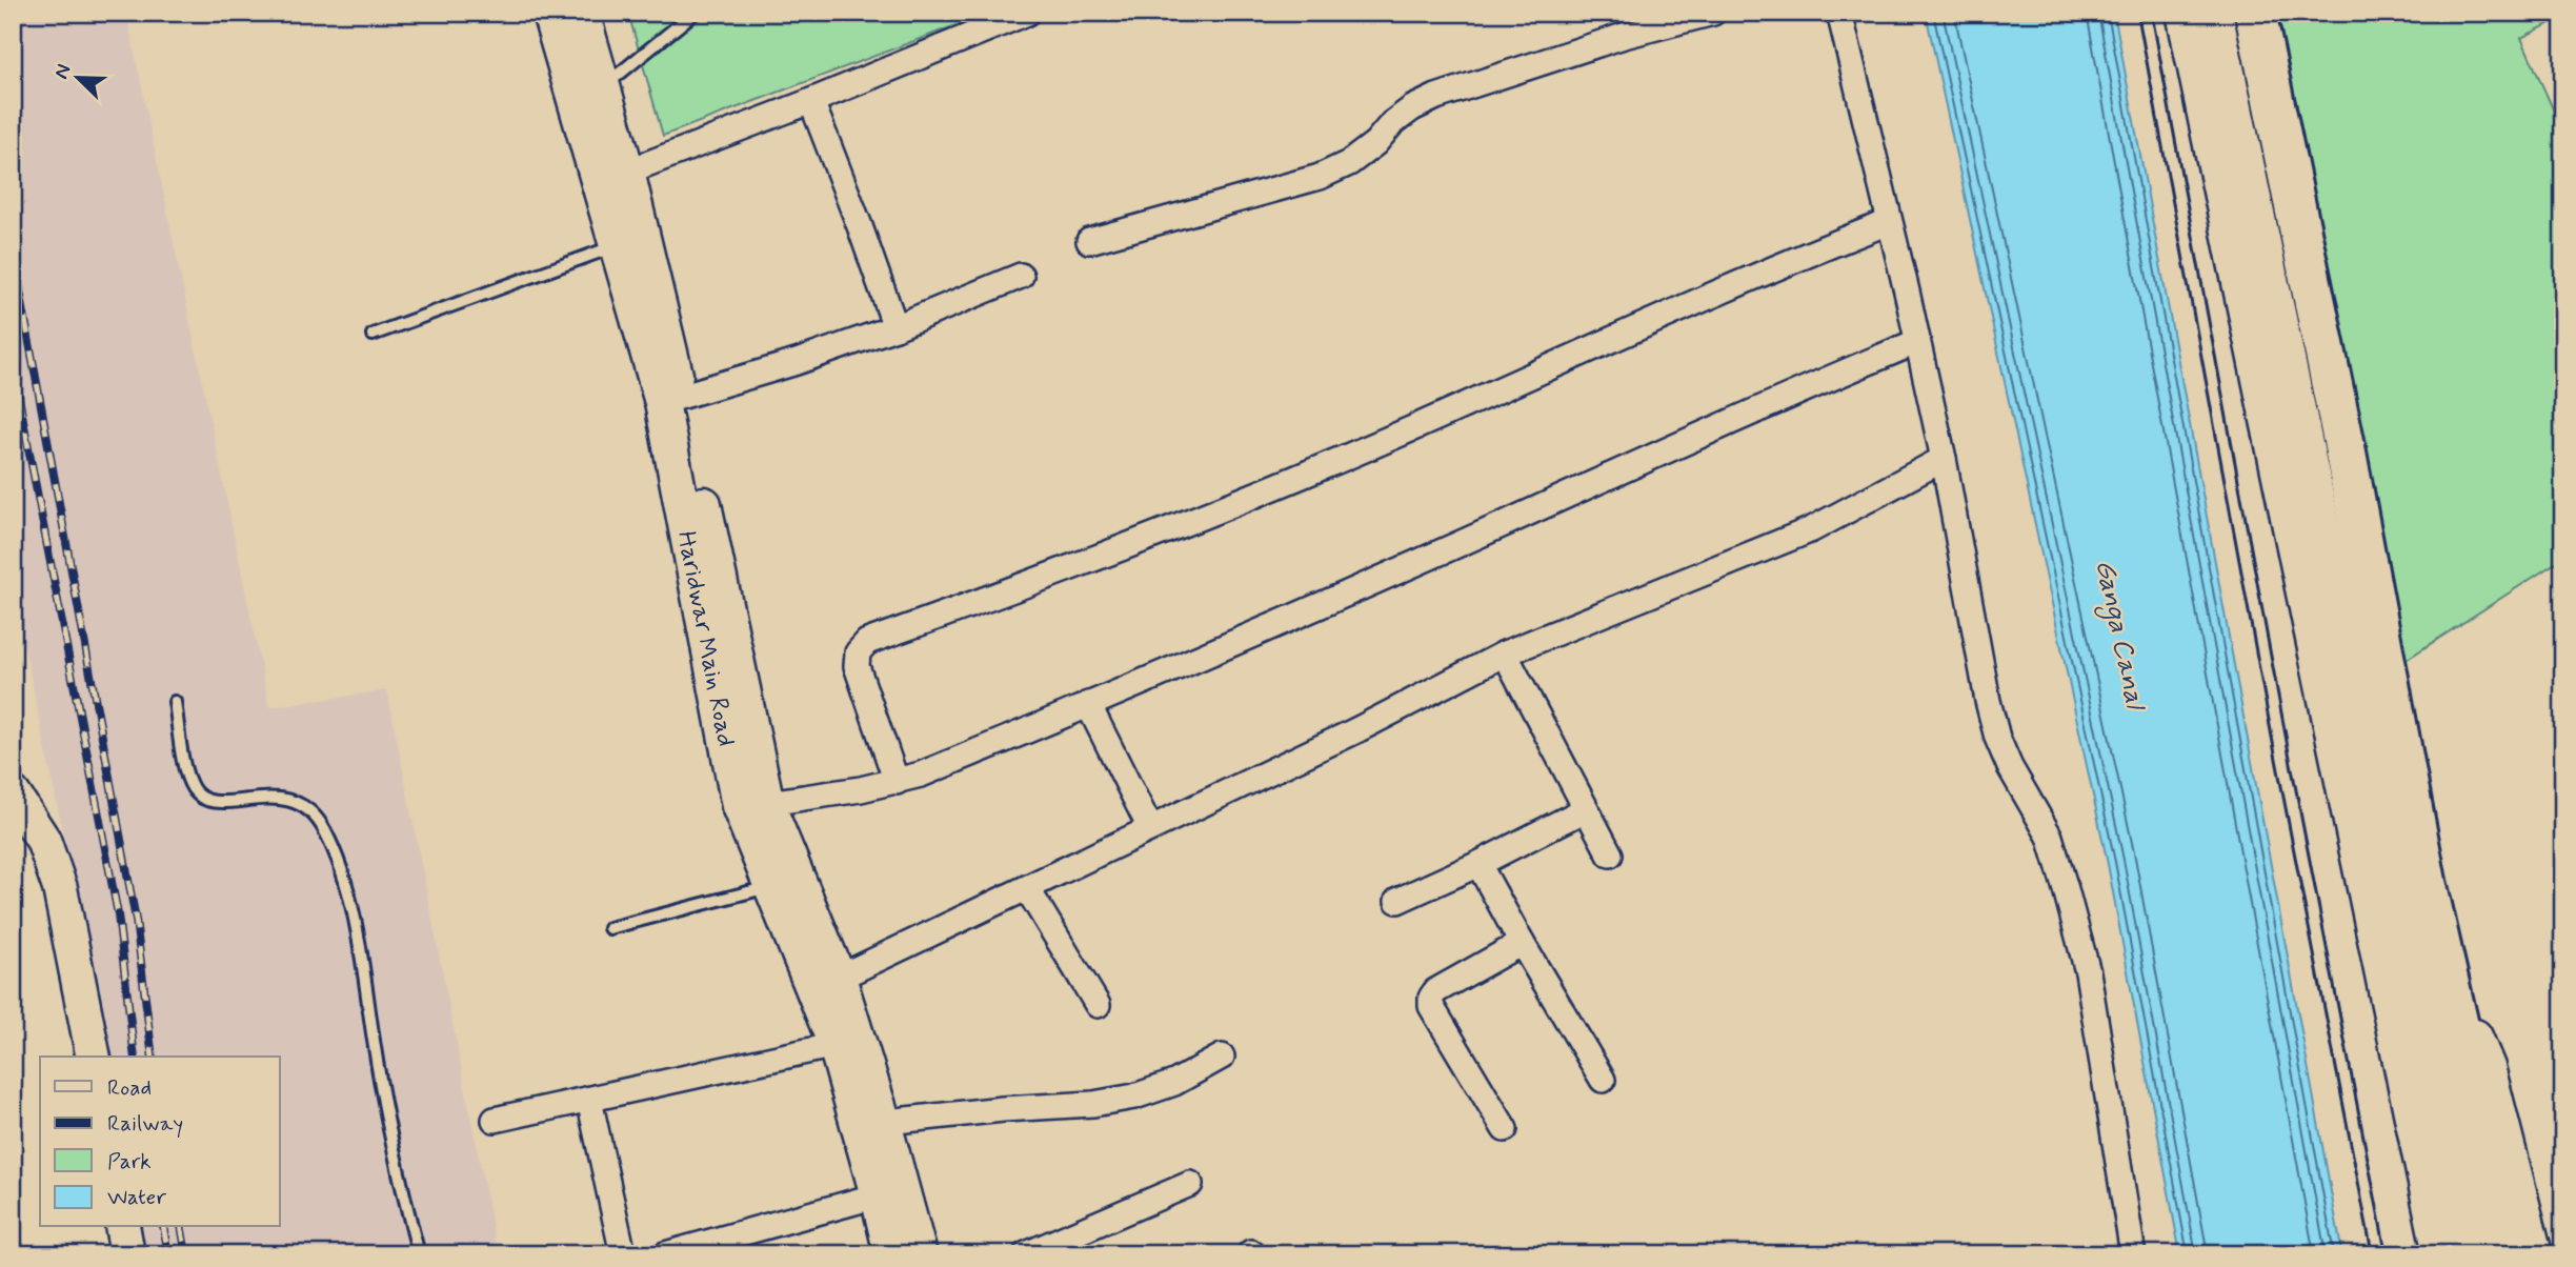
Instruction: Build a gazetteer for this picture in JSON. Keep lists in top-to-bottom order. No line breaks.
{"streets":{"main road":["Haridwar Main Road"]},"water":["Ganga Canal"],"legend":["Road","Railway","Park","Water"],"north":"top left"}
